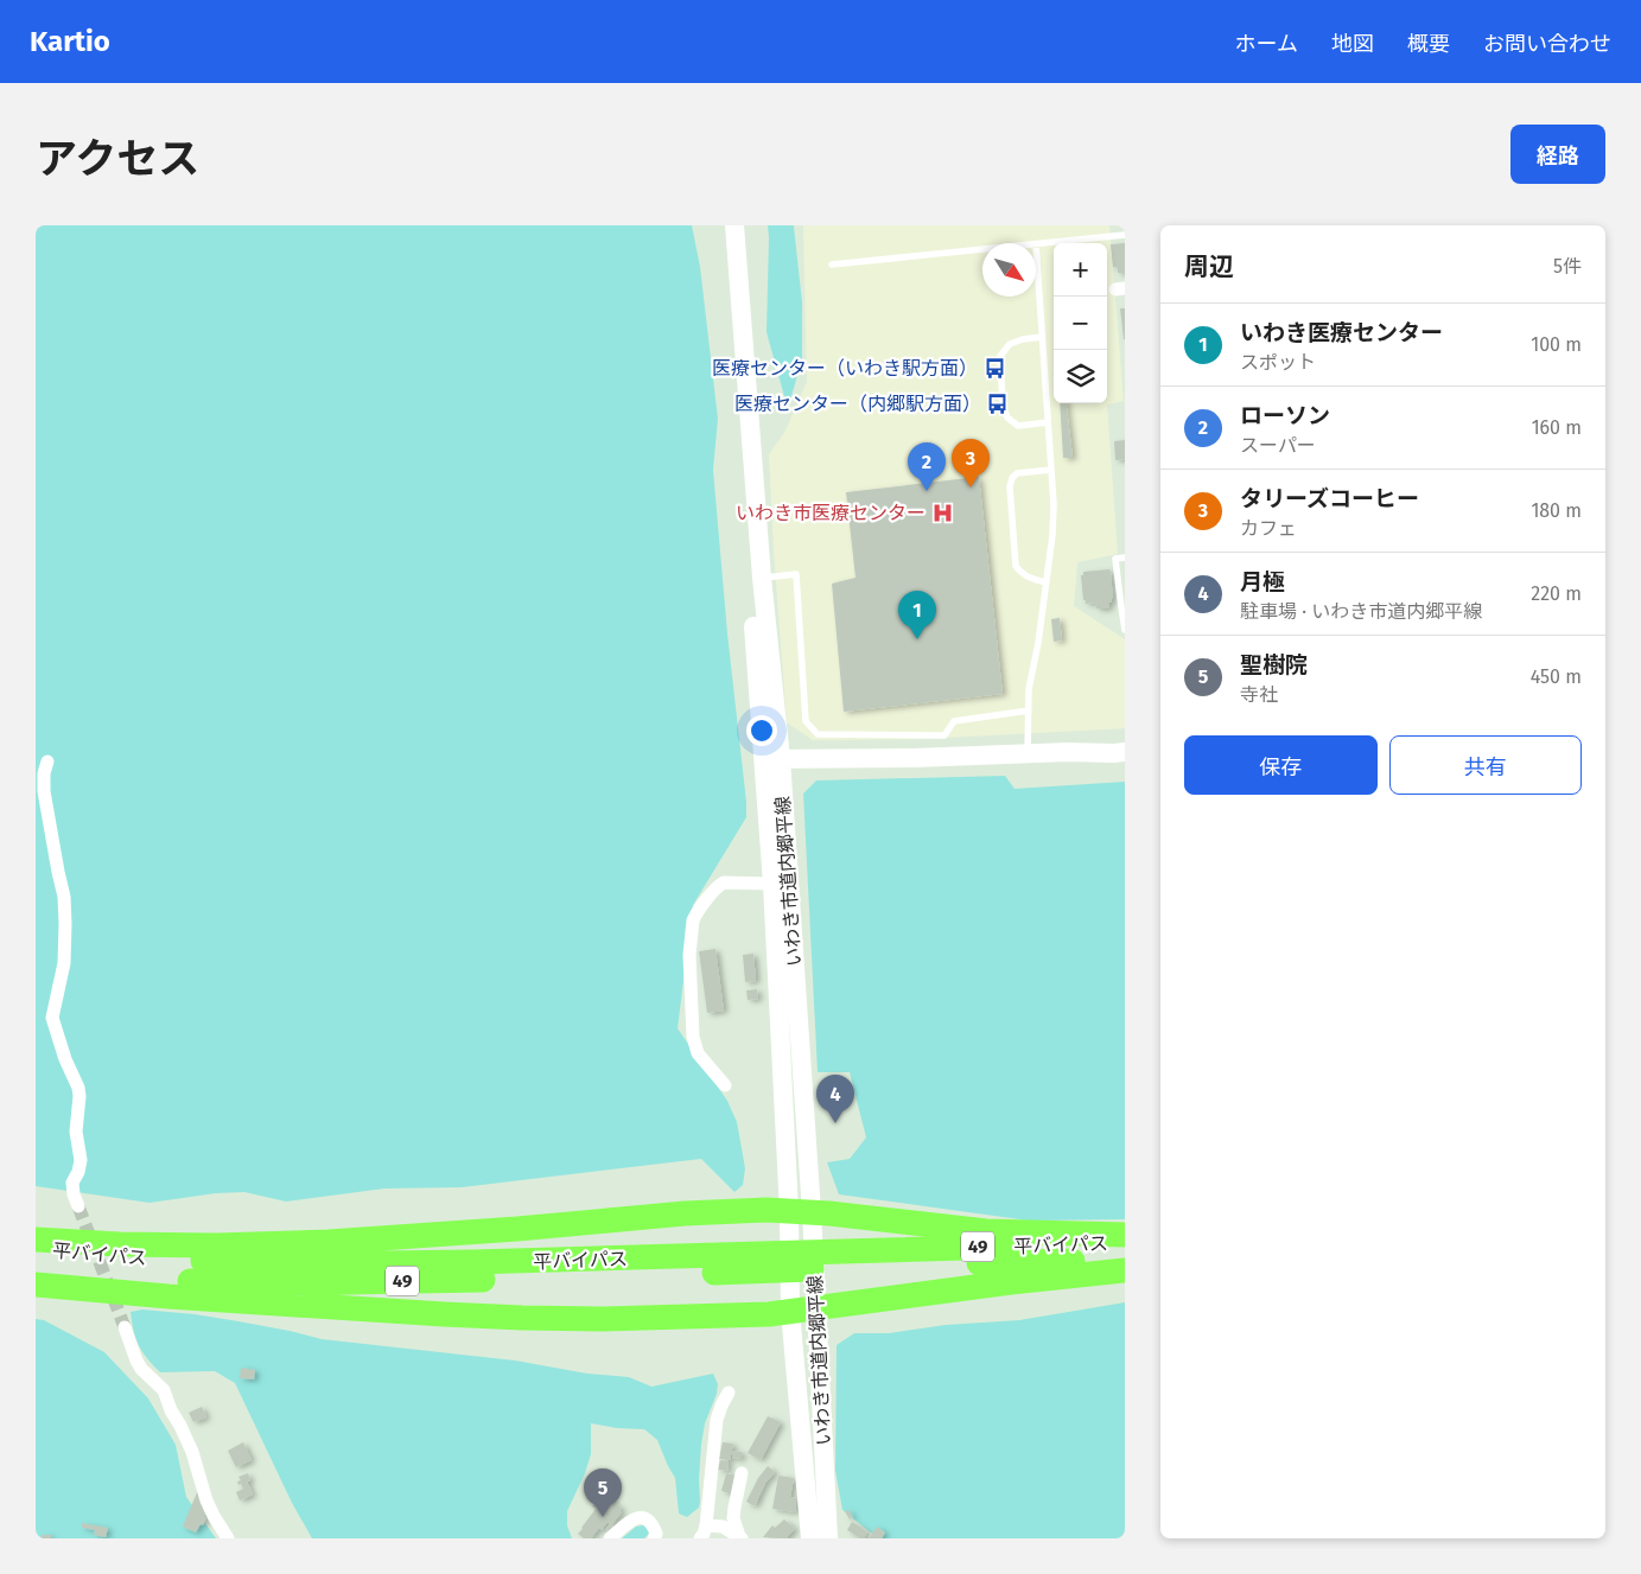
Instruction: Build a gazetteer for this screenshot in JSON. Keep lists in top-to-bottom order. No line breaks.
{"streets":{"highway":["平バイパス","49"],"street":["いわき市道内郷平線"]},"places":{"bus stop":["医療センター（いわき駅方面）","医療センター（内郷駅方面）"],"hospital":["いわき市医療センター"]},"north":"bottom right","page":{"header":"Kartio","nav":["ホーム","地図","概要","お問い合わせ"],"title":"アクセス","buttons":["経路",["保存","共有"]],"heading":["周辺","5件"],"map_buttons":["+","−"],"list":[{"mark":"1","name":"いわき医療センター","note":"スポット","value":"100 m"},{"mark":"2","name":"ローソン","note":"スーパー","value":"160 m"},{"mark":"3","name":"タリーズコーヒー","note":"カフェ","value":"180 m"},{"mark":"4","name":"月極","note":"駐車場 · いわき市道内郷平線","value":"220 m"},{"mark":"5","name":"聖樹院","note":"寺社","value":"450 m"}],"pins":["3","2","1","4","5"]}}
